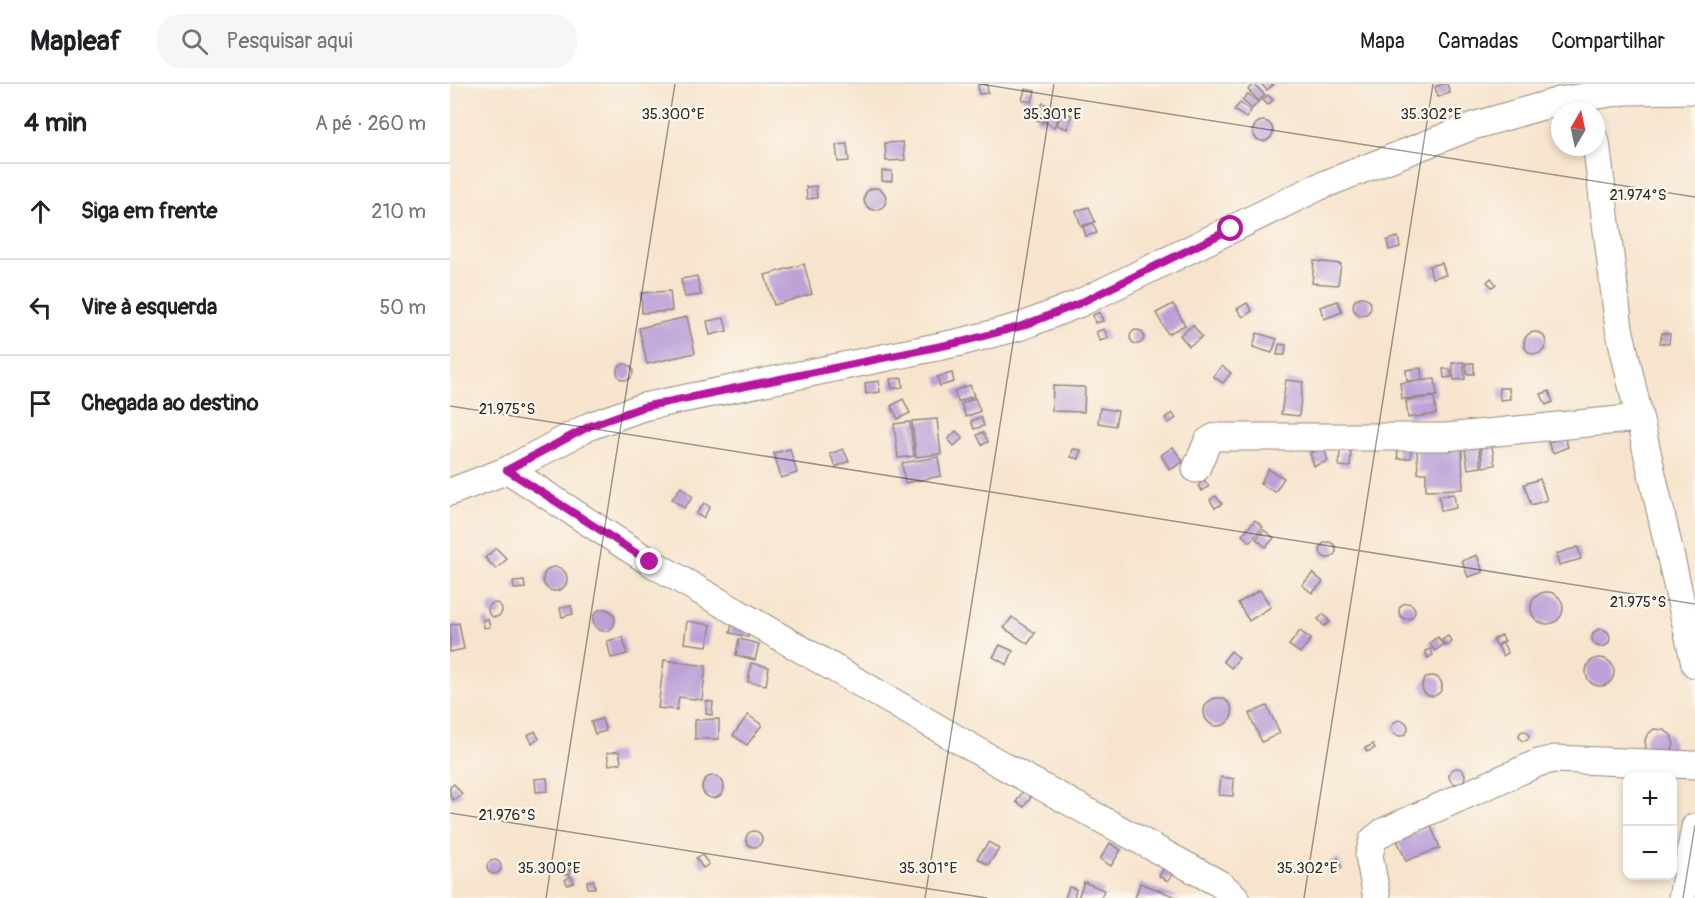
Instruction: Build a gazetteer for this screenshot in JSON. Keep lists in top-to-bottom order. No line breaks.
{"north":"top","page":{"header":"Mapleaf","search":"Pesquisar aqui","nav":["Mapa","Camadas","Compartilhar"],"heading":["4 min","A pé · 260 m"],"list":[["Siga em frente","210 m"],["Vire à esquerda","50 m"],"Chegada ao destino"],"map_buttons":["+","−"]},"coordinates":["35.300°E","35.301°E","35.302°E","21.974°S","21.975°S","21.976°S"]}
